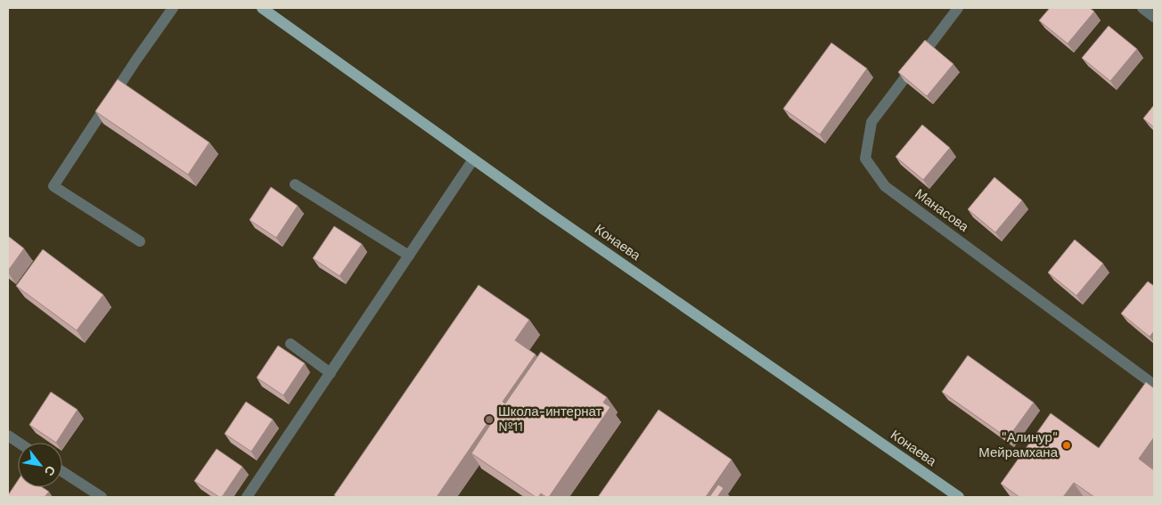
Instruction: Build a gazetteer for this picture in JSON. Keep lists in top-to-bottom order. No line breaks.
{"streets":{"main road":["Конаева"],"street":["Манасова"]},"places":["Школа-интернат №11","\"Алинур\" Мейрамхана"],"north":"bottom right"}
